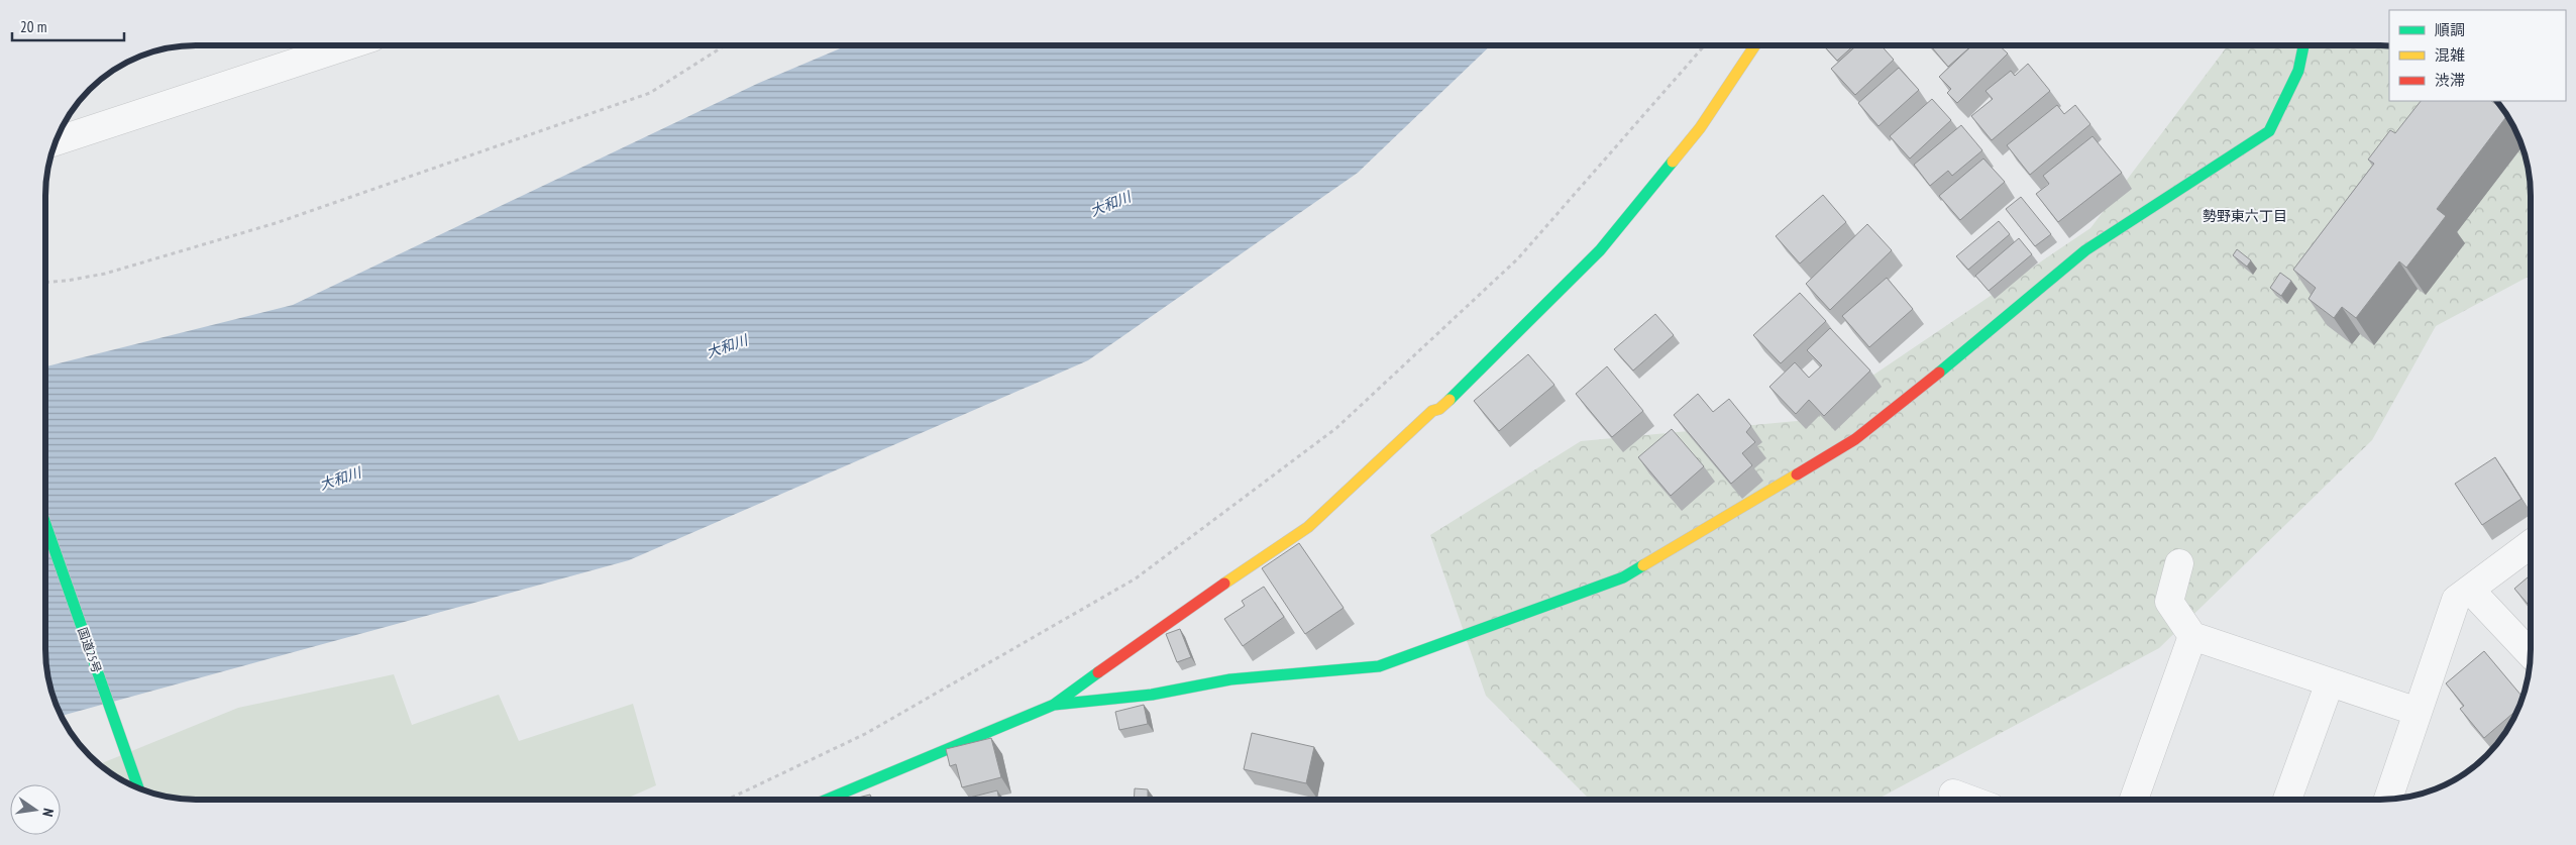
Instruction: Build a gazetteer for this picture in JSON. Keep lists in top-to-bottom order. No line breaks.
{"streets":{"main road":["国道25号"]},"districts":["勢野東六丁目"],"water":["大和川"],"legend":["順調","混雑","渋滞"],"scale_bar":"20 m","north":"right"}
